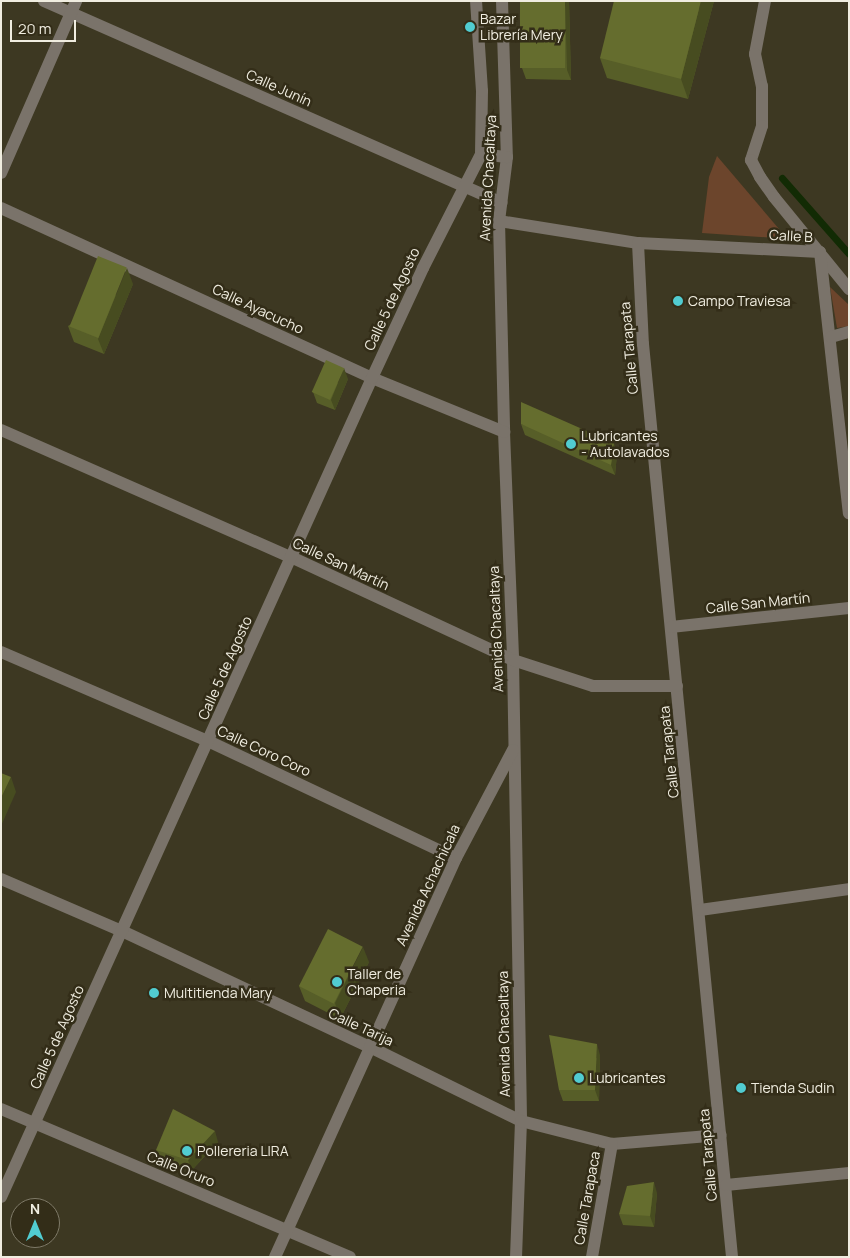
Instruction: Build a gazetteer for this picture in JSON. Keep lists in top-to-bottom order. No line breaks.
{"streets":{"street":["Calle Junín","Avenida Chacaltaya","Calle B","Calle 5 de Agosto","Calle Ayacucho","Calle Tarapata","Calle San Martín","Calle Coro Coro","Avenida Achachicala","Calle Tarija","Calle Oruro","Calle Tarapaca"]},"crossings":[["Calle Junín","Avenida Chacaltaya"],["Calle Junín","Calle 5 de Agosto"],["Avenida Chacaltaya","Calle B"],["Avenida Chacaltaya","Calle Ayacucho"],["Avenida Chacaltaya","Calle San Martín"],["Avenida Chacaltaya","Avenida Achachicala"],["Avenida Chacaltaya","Calle Tarija"],["Calle B","Calle Tarapata"],["Calle 5 de Agosto","Calle Ayacucho"],["Calle 5 de Agosto","Calle San Martín"],["Calle 5 de Agosto","Calle Coro Coro"],["Calle 5 de Agosto","Calle Tarija"],["Calle 5 de Agosto","Calle Oruro"],["Calle Tarapata","Calle San Martín"],["Calle Tarapata","Calle Tarija"],["Calle Coro Coro","Avenida Achachicala"],["Avenida Achachicala","Calle Tarija"],["Avenida Achachicala","Calle Oruro"],["Calle Tarija","Calle Tarapaca"]],"places":["Bazar Librería Mery","Campo Traviesa","Lubricantes - Autolavados","Taller de Chaperia","Multitienda Mary","Lubricantes","Tienda Sudin","Pollereria LIRA"],"scale_bar":"20 m","north":"top"}
